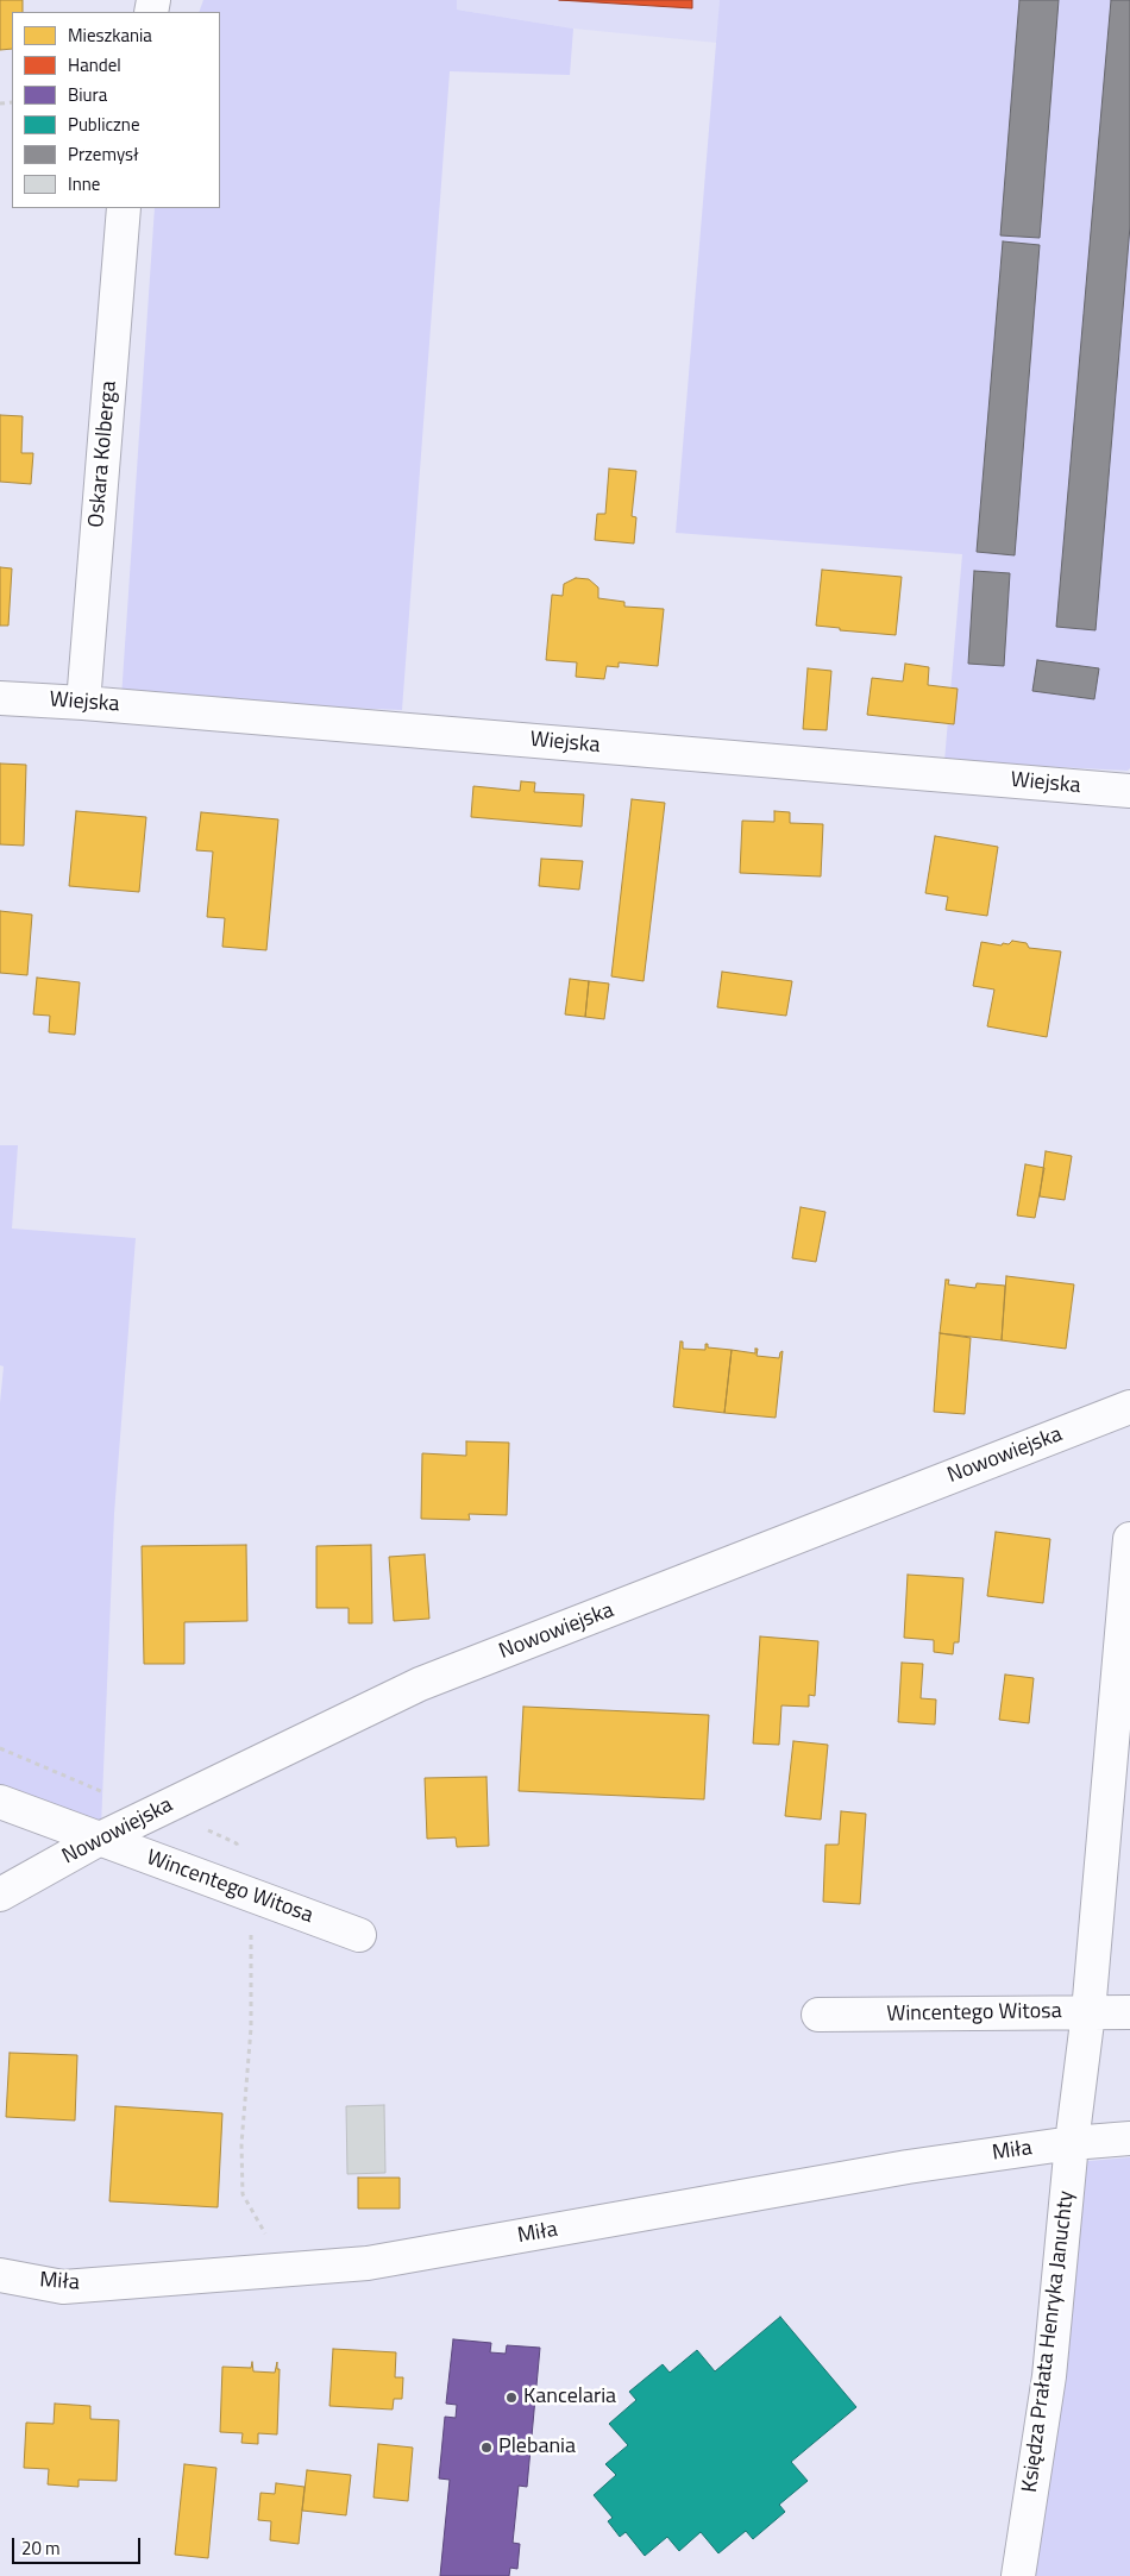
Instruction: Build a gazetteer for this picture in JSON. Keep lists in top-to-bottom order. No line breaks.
{"streets":{"street":["Oskara Kolberga","Wiejska","Nowowiejska","Wincentego Witosa","Miła","Księdza Prałata Henryka Januchty"]},"crossings":[["Oskara Kolberga","Wiejska"],["Nowowiejska","Wincentego Witosa"],["Miła","Księdza Prałata Henryka Januchty"]],"places":["Kancelaria","Plebania"],"legend":["Mieszkania","Handel","Biura","Publiczne","Przemysł","Inne"],"scale_bar":"20 m"}
